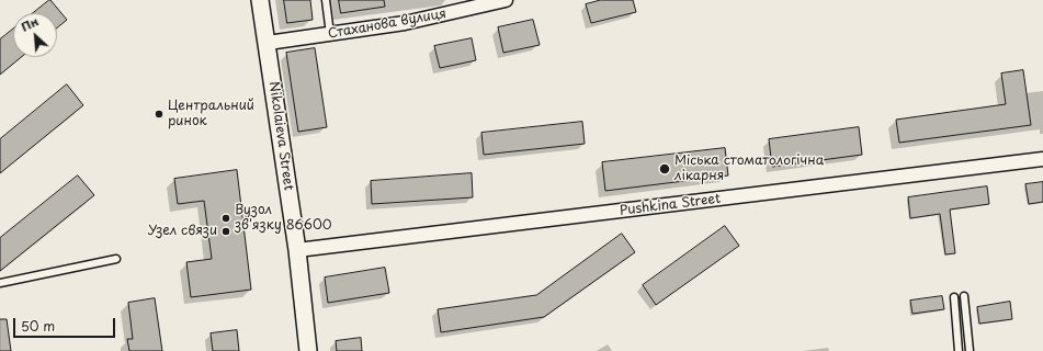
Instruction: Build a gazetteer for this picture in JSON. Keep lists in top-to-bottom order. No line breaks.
{"streets":{"street":["Стаханова вулиця","Nikolaieva Street","Pushkina Street"]},"crossings":[["Стаханова вулиця","Nikolaieva Street"],["Nikolaieva Street","Pushkina Street"]],"places":["Центральний ринок","Міська стоматологічна лікарня","Вузол зв'язку 86600","Узел связи"],"scale_bar":"50 m","north":"top left"}
